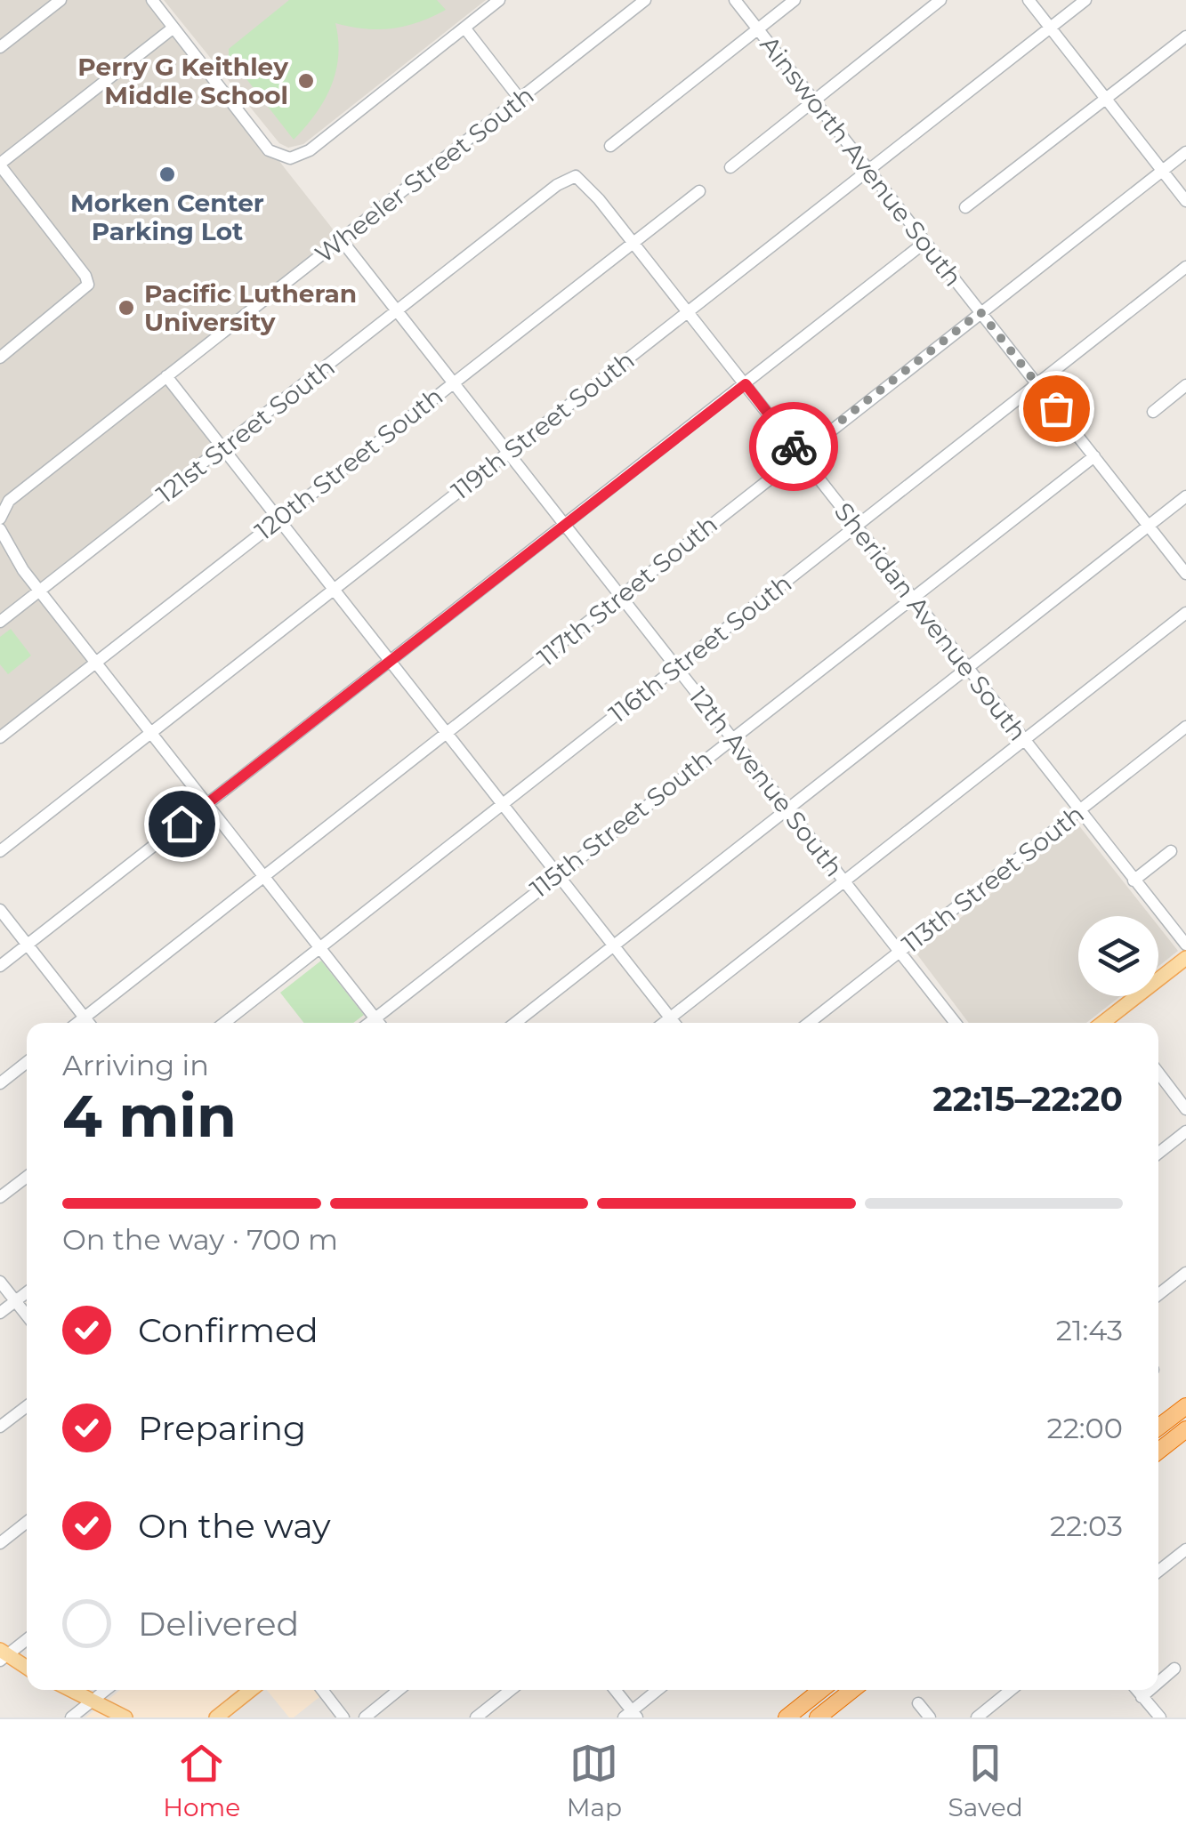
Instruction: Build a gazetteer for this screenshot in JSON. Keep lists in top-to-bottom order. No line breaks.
{"streets":{"street":["Ainsworth Avenue South","Wheeler Street South","119th Street South","121st Street South","120th Street South","117th Street South","Sheridan Avenue South","116th Street South","12th Avenue South","115th Street South","113th Street South"]},"crossings":[["Ainsworth Avenue South","119th Street South"],["Ainsworth Avenue South","117th Street South"],["Ainsworth Avenue South","116th Street South"],["Ainsworth Avenue South","115th Street South"],["Wheeler Street South","12th Avenue South"],["119th Street South","Sheridan Avenue South"],["119th Street South","12th Avenue South"],["121st Street South","Sheridan Avenue South"],["121st Street South","12th Avenue South"],["120th Street South","Sheridan Avenue South"],["120th Street South","12th Avenue South"],["117th Street South","Sheridan Avenue South"],["117th Street South","12th Avenue South"],["Sheridan Avenue South","116th Street South"],["Sheridan Avenue South","115th Street South"],["Sheridan Avenue South","113th Street South"],["116th Street South","12th Avenue South"],["12th Avenue South","115th Street South"],["12th Avenue South","113th Street South"]],"places":["Perry G Keithley Middle School","Morken Center Parking Lot","Pacific Lutheran University"],"page":{"heading":["4 min","Arriving in","22:15–22:20"],"bar":"On the way · 700 m","list":[["Confirmed","21:43"],["Preparing","22:00"],["On the way","22:03"],"Delivered"],"tabs":["Home","Map","Saved"]}}
